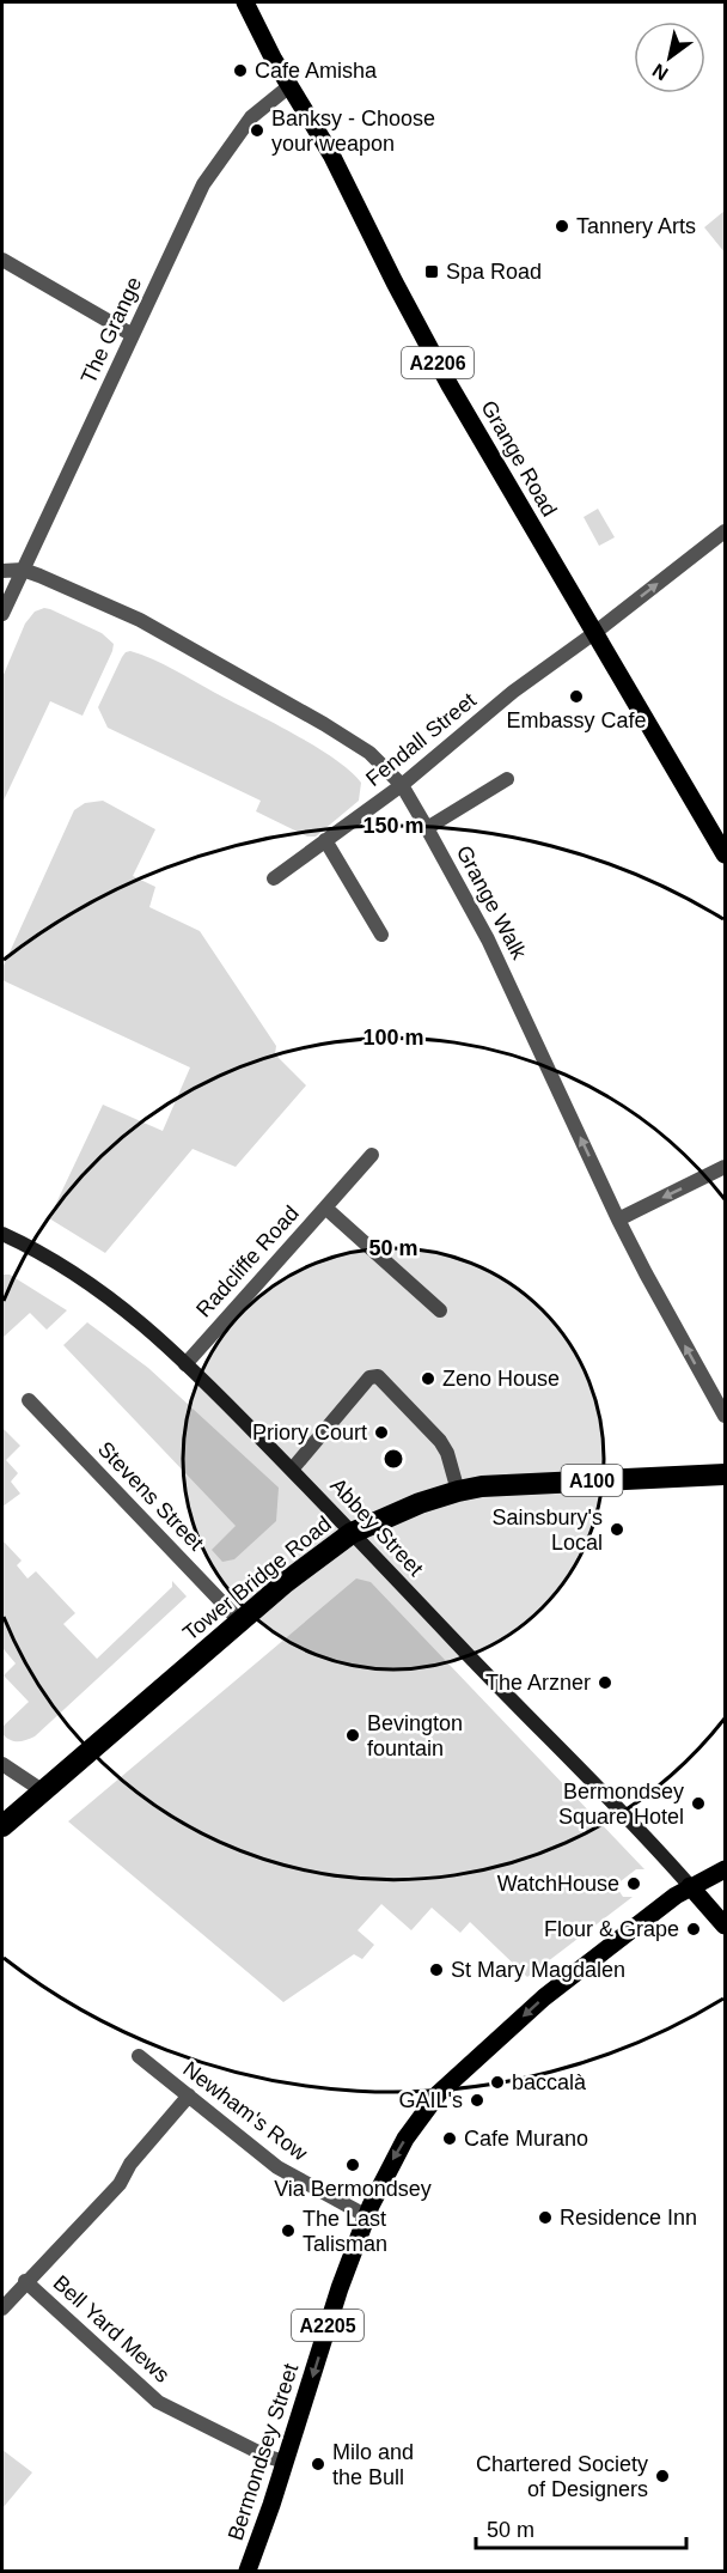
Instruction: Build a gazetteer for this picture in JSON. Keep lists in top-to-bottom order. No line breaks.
{"streets":{"highway":["A100","Tower Bridge Road"],"main road":["A2206","Grange Road","Abbey Street","A2205","Bermondsey Street"],"street":["The Grange","Fendall Street","Grange Walk","Radcliffe Road","Stevens Street","Newham's Row","Bell Yard Mews"]},"crossings":[["The Grange","Grange Road"],["The Grange","Grange Walk"],["Grange Road","Fendall Street"],["Fendall Street","Grange Walk"],["Radcliffe Road","Abbey Street"],["Stevens Street","Tower Bridge Road"],["Abbey Street","Tower Bridge Road"],["Abbey Street","Bermondsey Street"],["Newham's Row","Bell Yard Mews"],["Newham's Row","Bermondsey Street"],["Bell Yard Mews","Bermondsey Street"]],"one_way":["Grange Walk","Bermondsey Street"],"places":{"other":["Cafe Amisha","Banksy - Choose your weapon","Tannery Arts","Embassy Cafe","Zeno House","Priory Court","Sainsbury's Local","The Arzner","Bevington fountain","Bermondsey Square Hotel","WatchHouse","Flour & Grape","St Mary Magdalen","baccalà","GAIL's","Cafe Murano","Via Bermondsey","Residence Inn","The Last Talisman","Milo and the Bull","Chartered Society of Designers"],"transit":["Spa Road"]},"scale_bar":"50 m","north":"bottom left","rings":["150 m","100 m","50 m"]}
